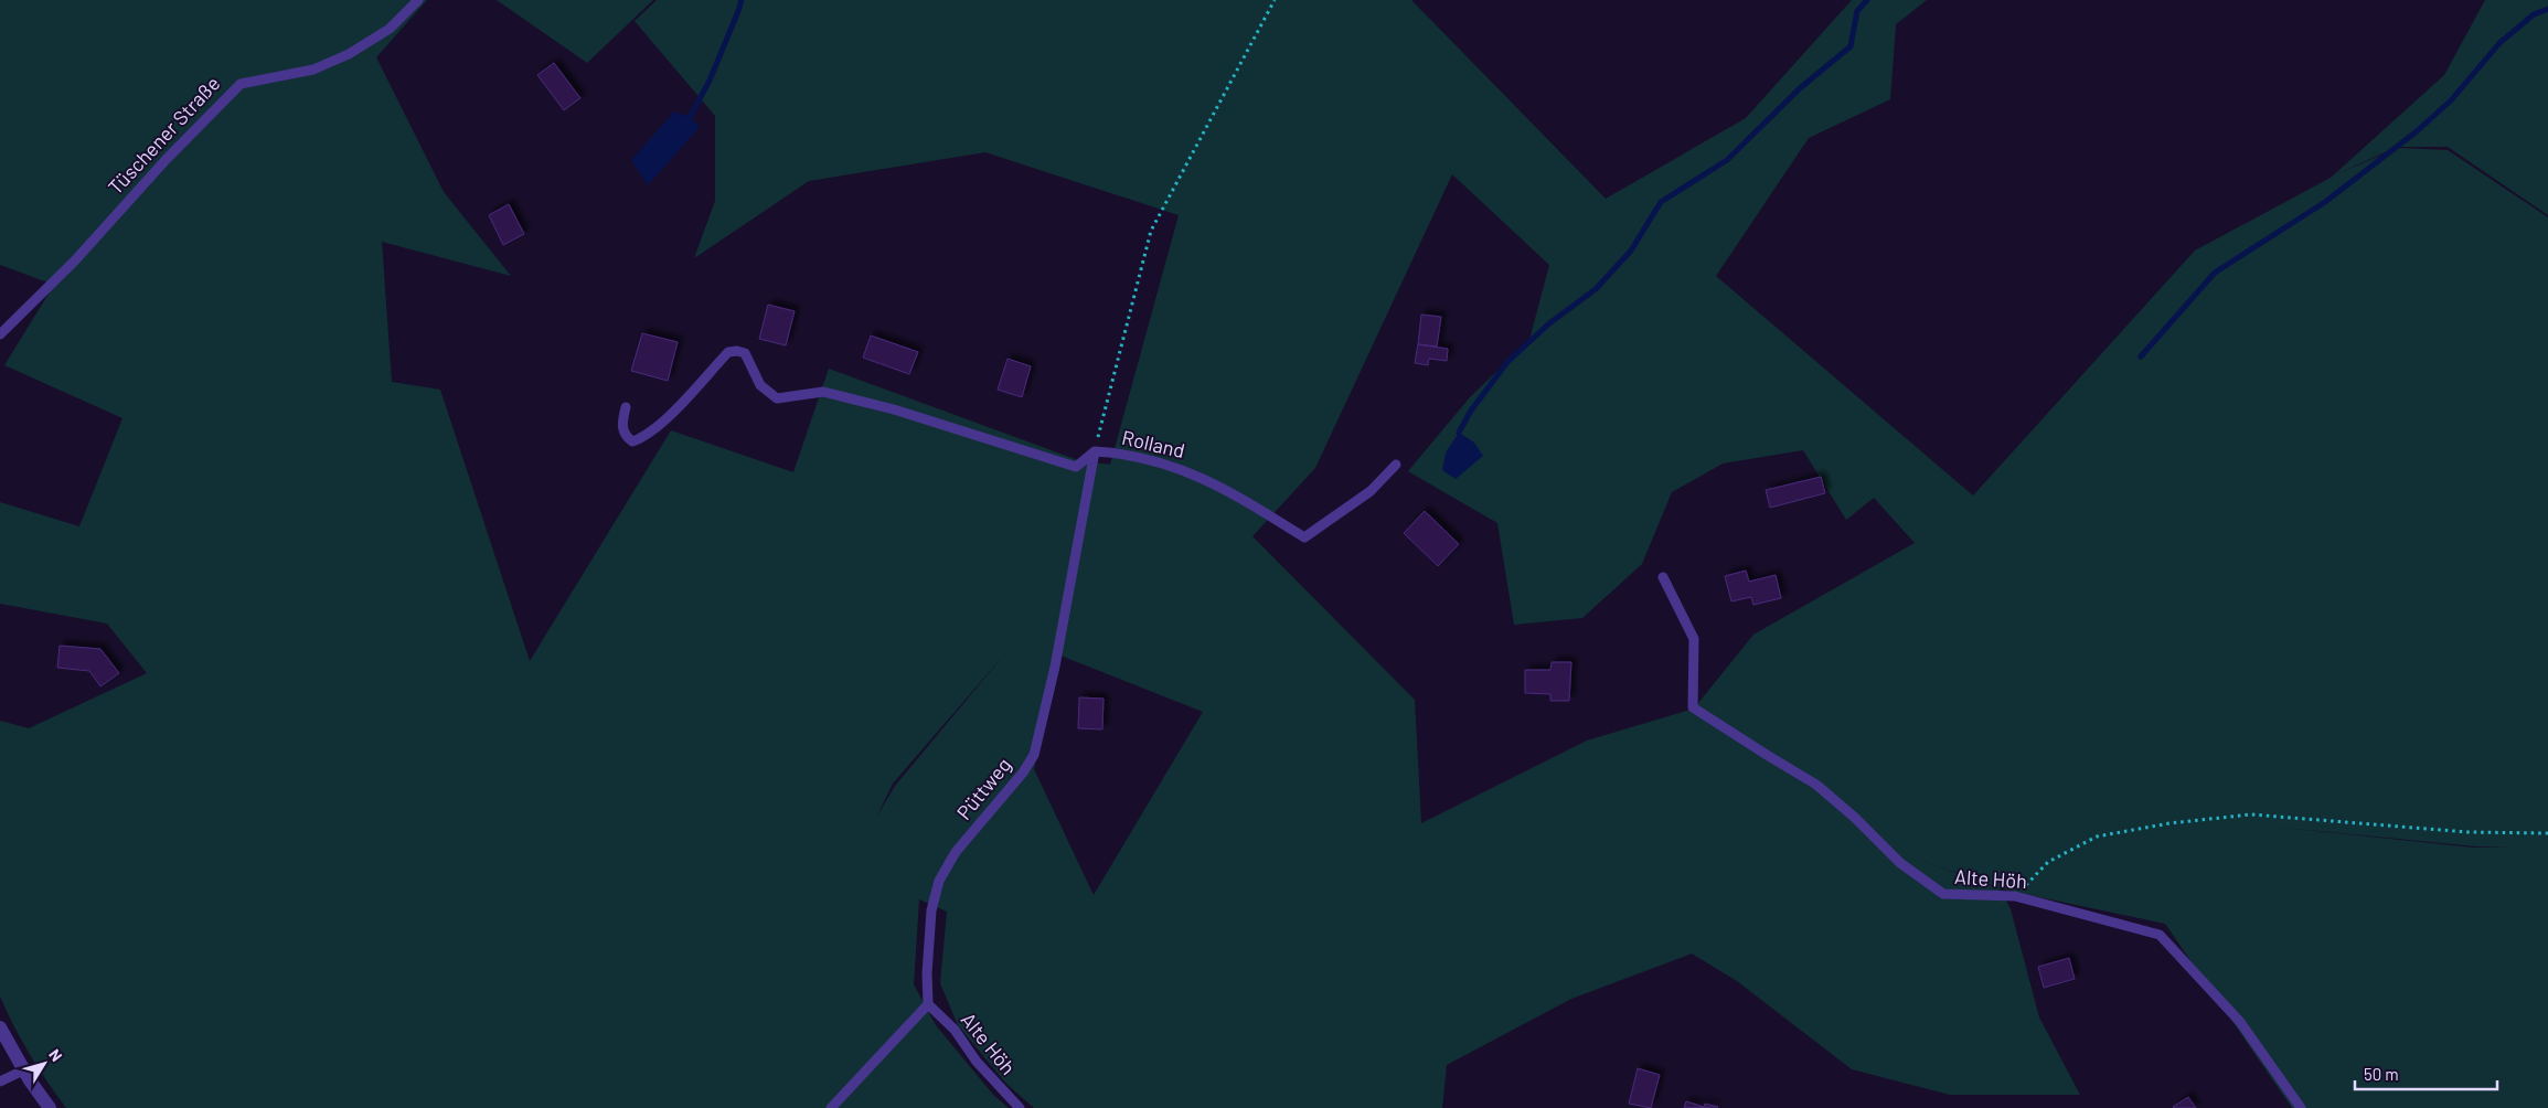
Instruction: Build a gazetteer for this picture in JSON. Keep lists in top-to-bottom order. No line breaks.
{"streets":{"lane":["Tüschener Straße","Rolland","Püttweg","Alte Höh"]},"crossings":[["Rolland","Püttweg"],["Püttweg","Alte Höh"]],"scale_bar":"50 m","north":"top right"}
